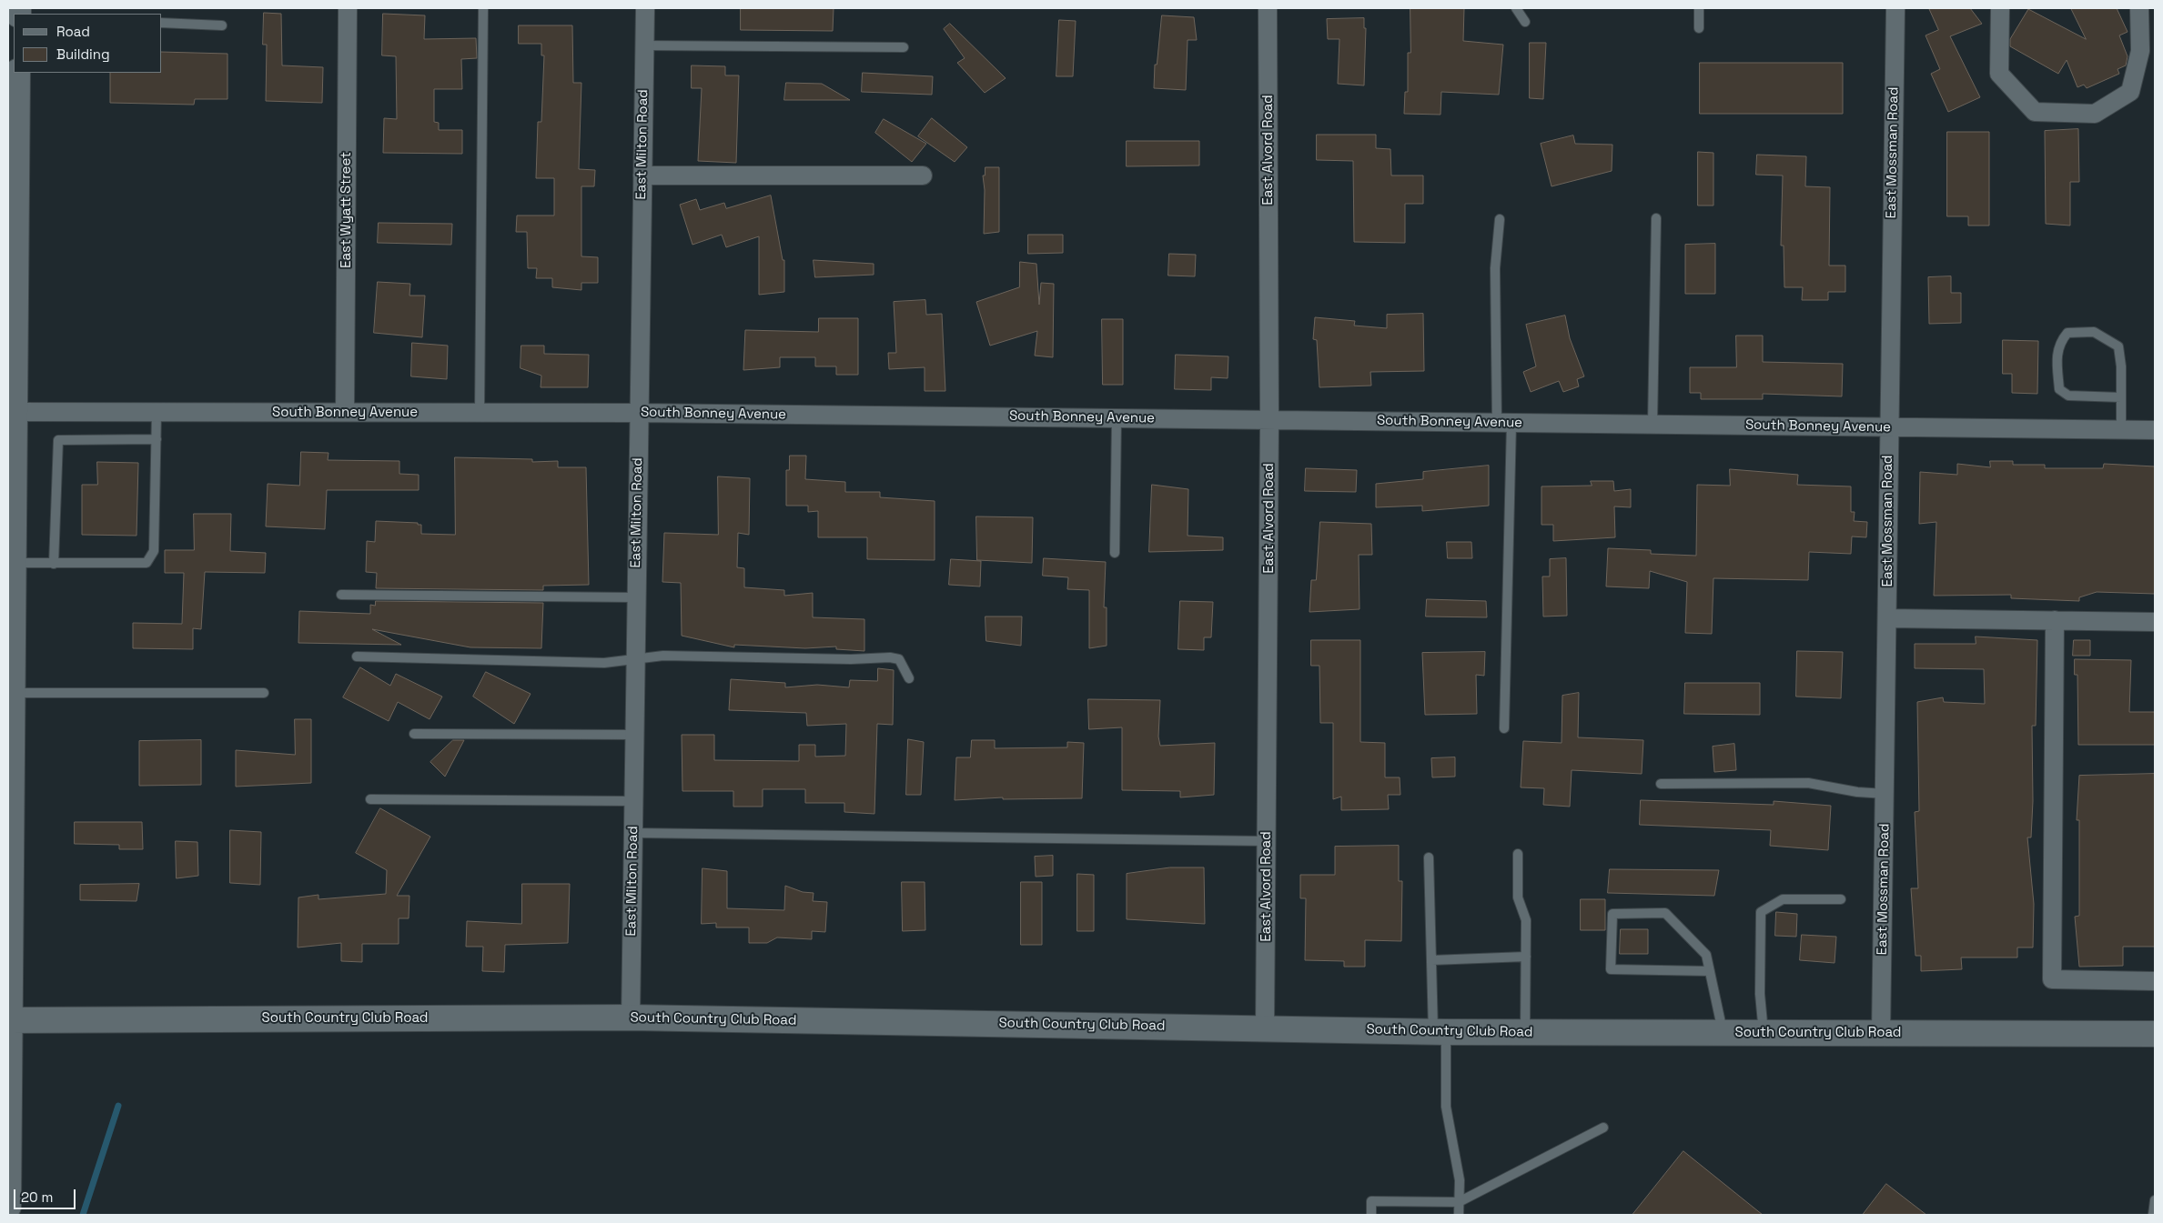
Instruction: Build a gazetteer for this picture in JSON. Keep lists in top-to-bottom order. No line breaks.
{"streets":{"street":["East Milton Road","East Alvord Road","East Mossman Road","East Wyatt Street","South Bonney Avenue","South Country Club Road"]},"crossings":[["East Milton Road","South Bonney Avenue"],["East Milton Road","South Country Club Road"],["East Alvord Road","South Bonney Avenue"],["East Alvord Road","South Country Club Road"],["East Mossman Road","South Bonney Avenue"],["East Mossman Road","South Country Club Road"],["East Wyatt Street","South Bonney Avenue"]],"legend":["Road","Building"],"scale_bar":"20 m"}
